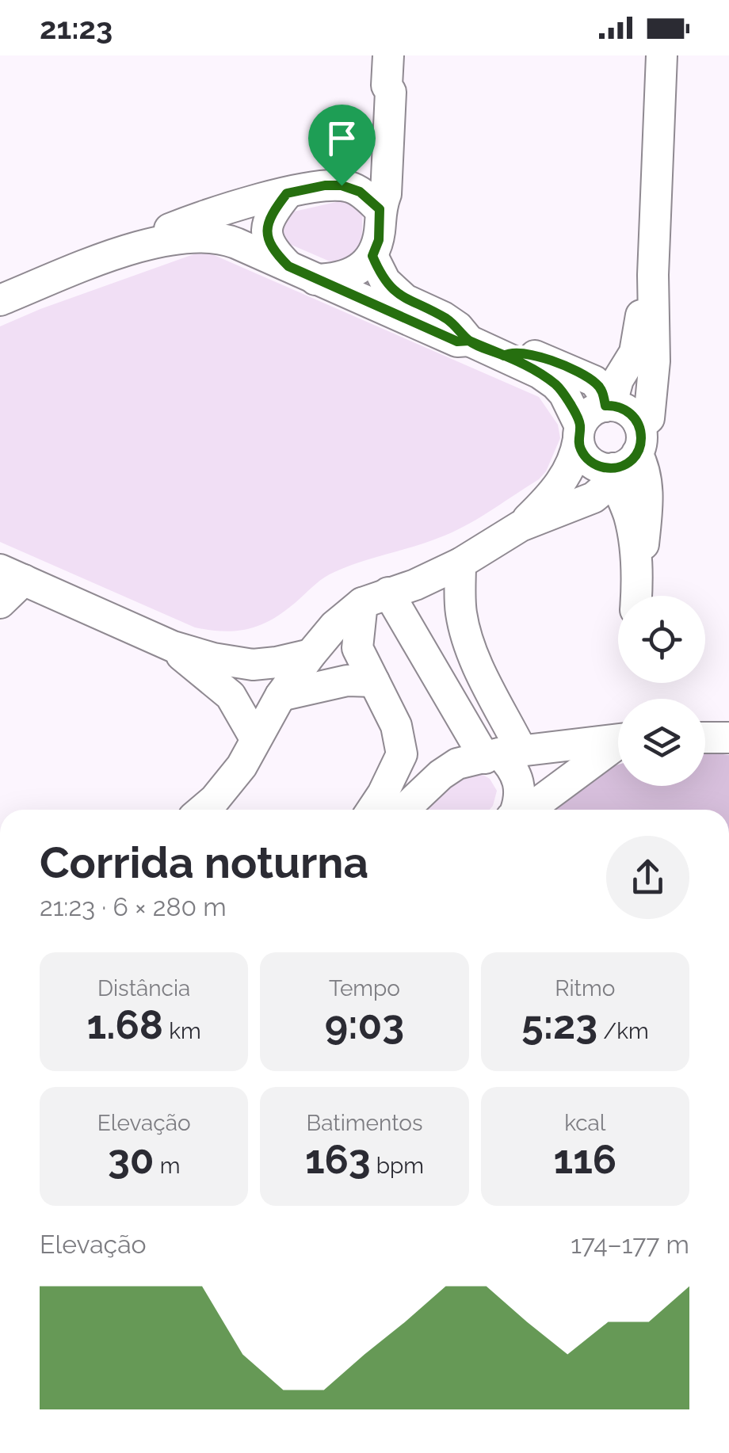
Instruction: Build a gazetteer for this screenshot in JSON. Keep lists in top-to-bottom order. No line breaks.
{"page":{"status":"21:23","heading":["Corrida noturna","21:23 · 6 × 280 m"],"stats":[["Distância","1.68 km"],["Tempo","9:03"],["Ritmo","5:23 /km"],["Elevação","30 m"],["Batimentos","163 bpm"],["kcal","116"]],"chart":["Elevação","174–177 m"]}}
